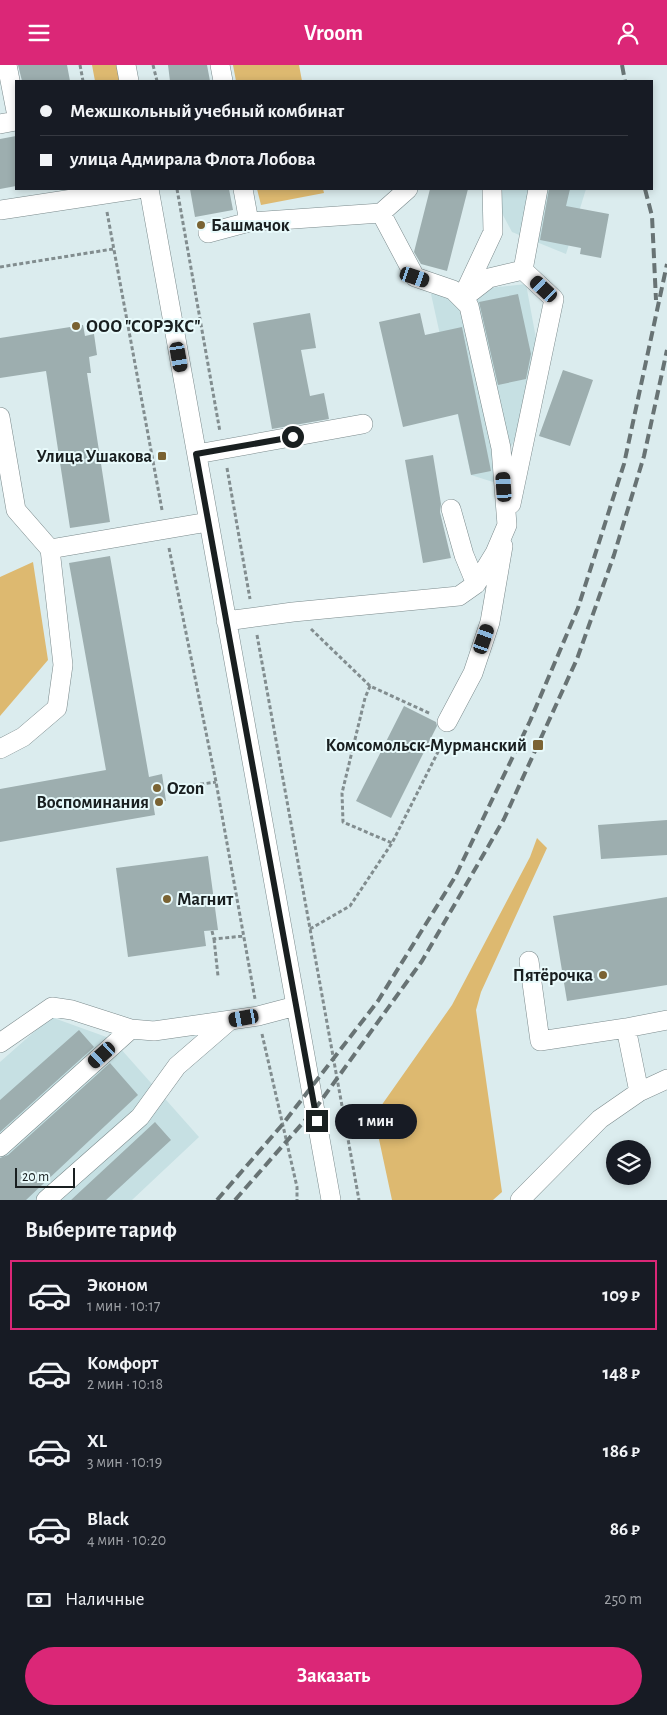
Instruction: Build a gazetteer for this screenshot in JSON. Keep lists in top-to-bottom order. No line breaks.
{"places":{"other":["Башмачок","ООО \"СОРЭКС\"","Ozon","Воспоминания","Магнит","Пятёрочка"],"transit":["Улица Ушакова","Комсомольск-Мурманский"]},"scale_bar":"20 m","page":{"header":"Vroom","banner":["Межшкольный учебный комбинат","улица Адмирала Флота Лобова"],"bubble":"1 мин","scale":"20 m","heading":"Выберите тариф","list":[{"name":"Эконом","note":"1 мин · 10:17","value":"109 ₽"},{"name":"Комфорт","note":"2 мин · 10:18","value":"148 ₽"},{"name":"XL","note":"3 мин · 10:19","value":"186 ₽"},{"name":"Black","note":"4 мин · 10:20","value":"86 ₽"}],"pay":["Наличные","250 m"],"buttons":"Заказать"}}
